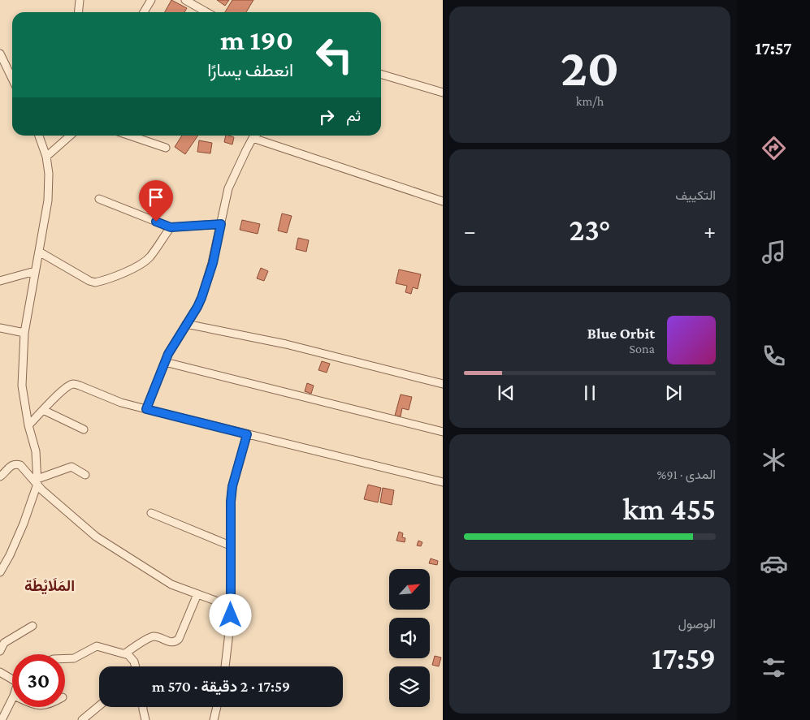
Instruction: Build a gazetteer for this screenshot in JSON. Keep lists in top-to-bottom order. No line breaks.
{"districts":["المَلَايْطَة"],"north":"top right","page":{"tabs":"17:57","tile":[["20","km/h"],"التكييف",["المدى · 91%","455 km"],["الوصول","17:59"]],"turn":["190 m","انعطف يسارًا"],"then":"ثم","heat":["−","23°","+"],"song":["Blue Orbit","Sona"],"limit":"30","trip":"17:59 · 2 دقيقة · 570 m"}}
